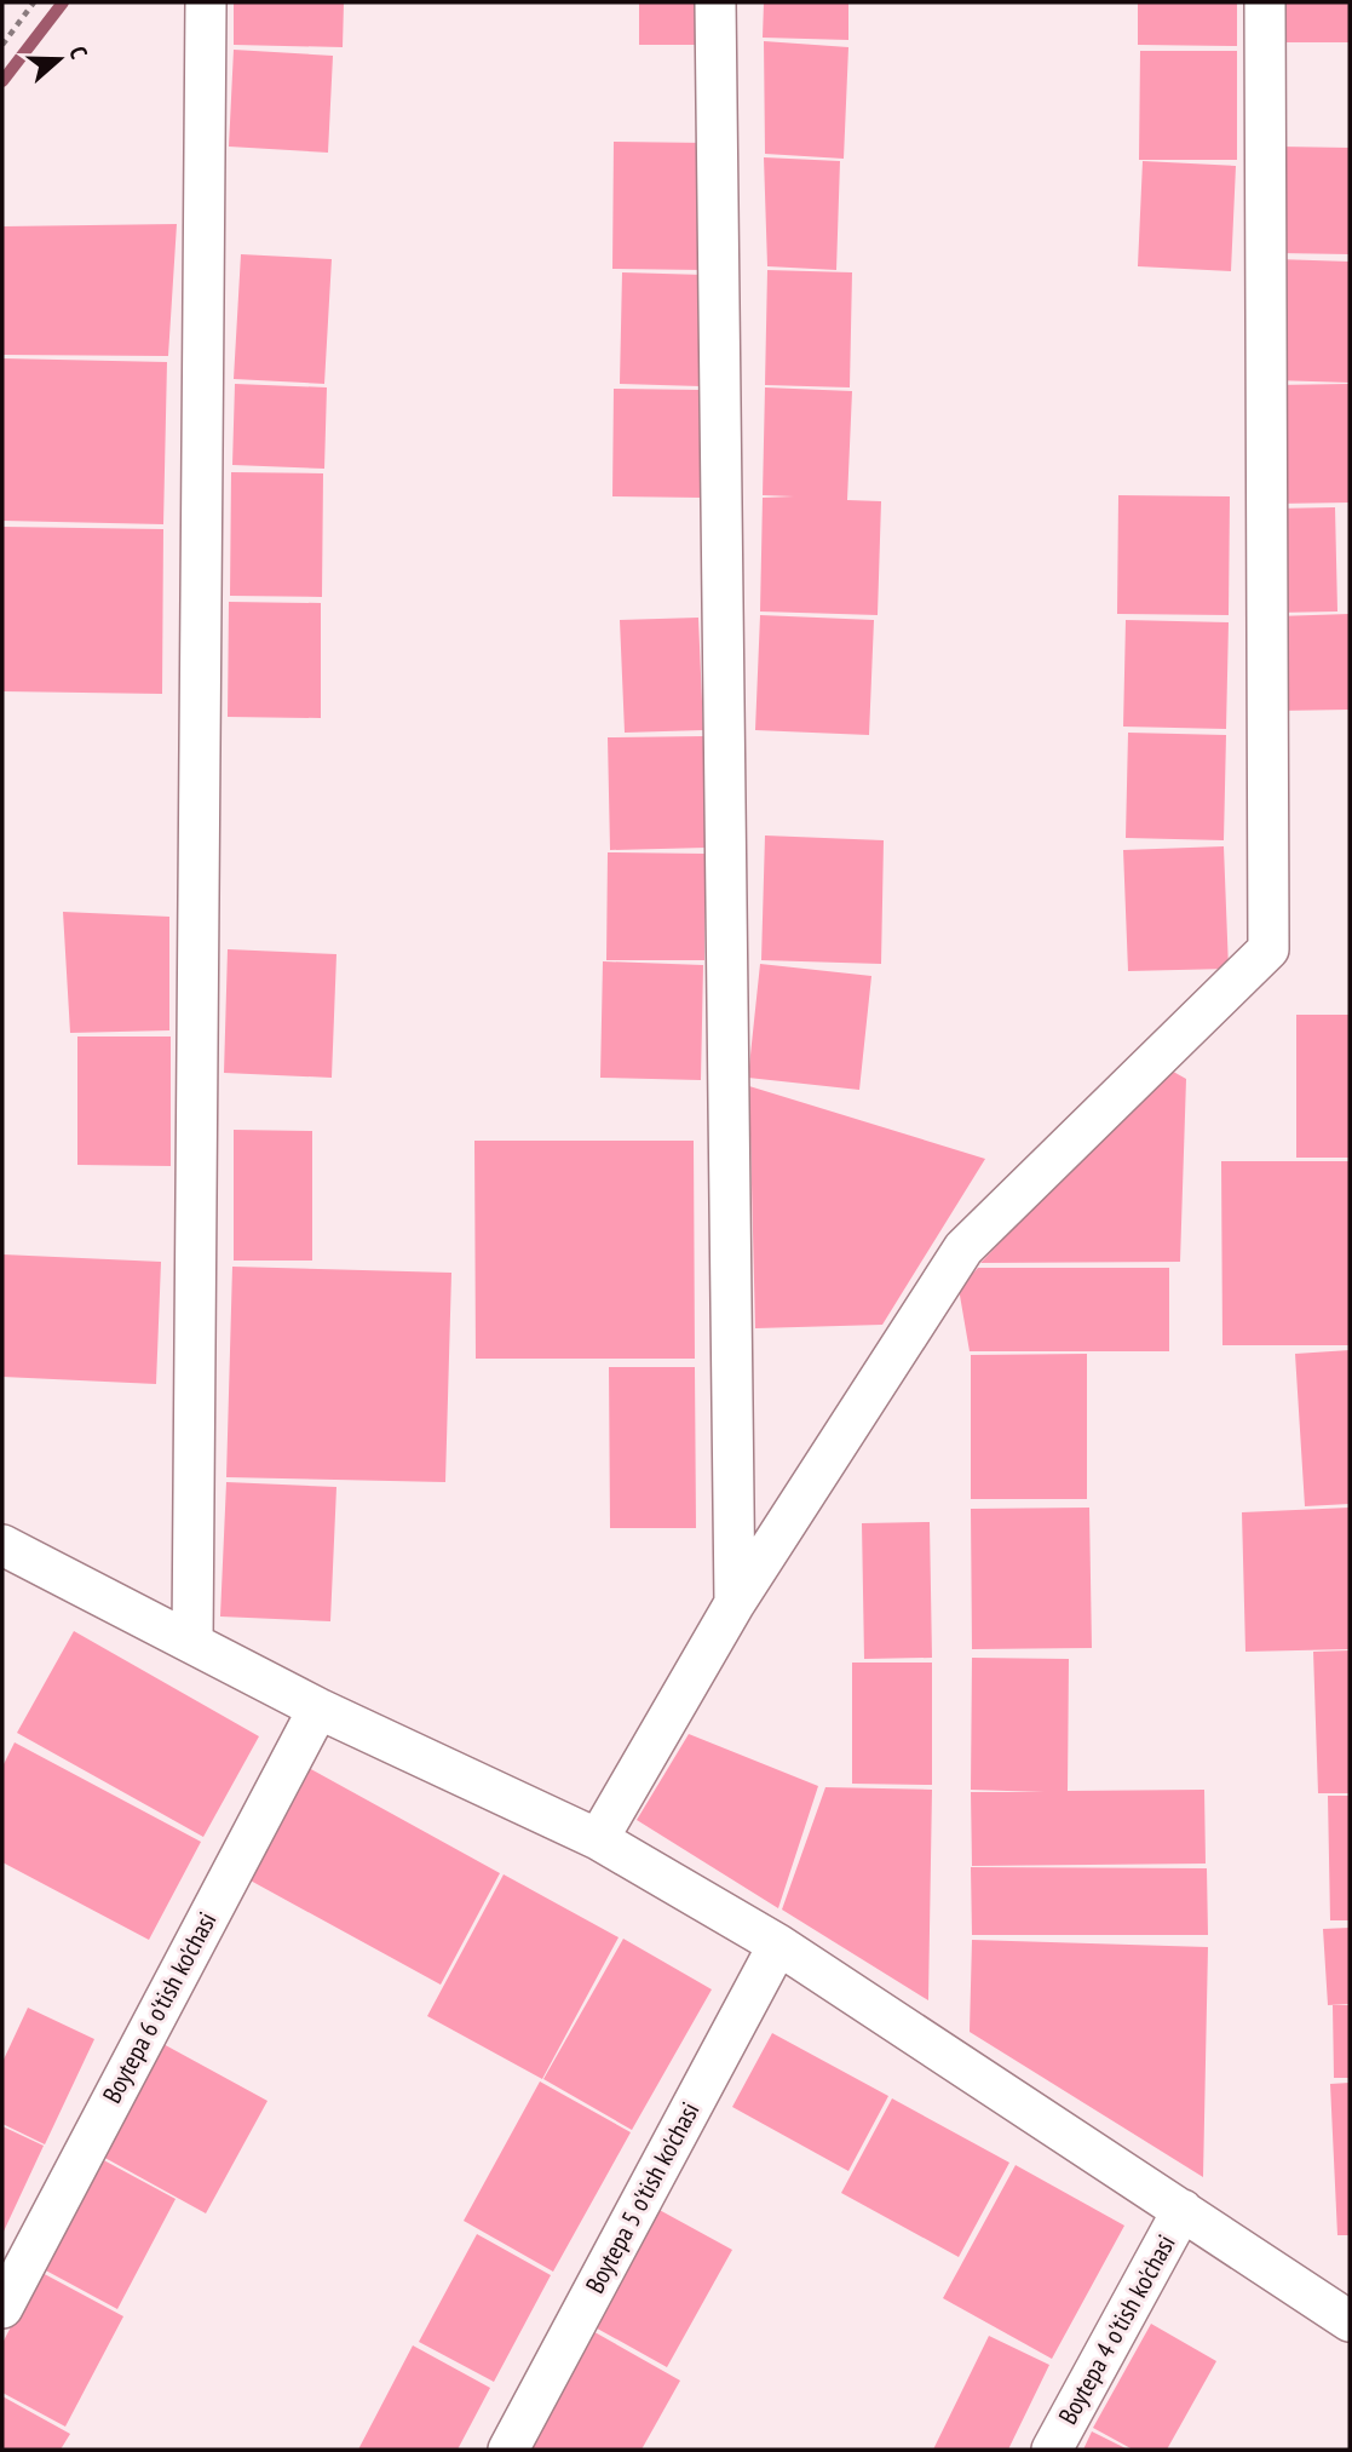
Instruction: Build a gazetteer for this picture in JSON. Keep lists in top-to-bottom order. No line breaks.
{"streets":{"street":["Boytepa 6 o'tish ko'chasi","Boytepa 5 o'tish ko'chasi","Boytepa 4 o'tish ko'chasi"]},"north":"right"}
